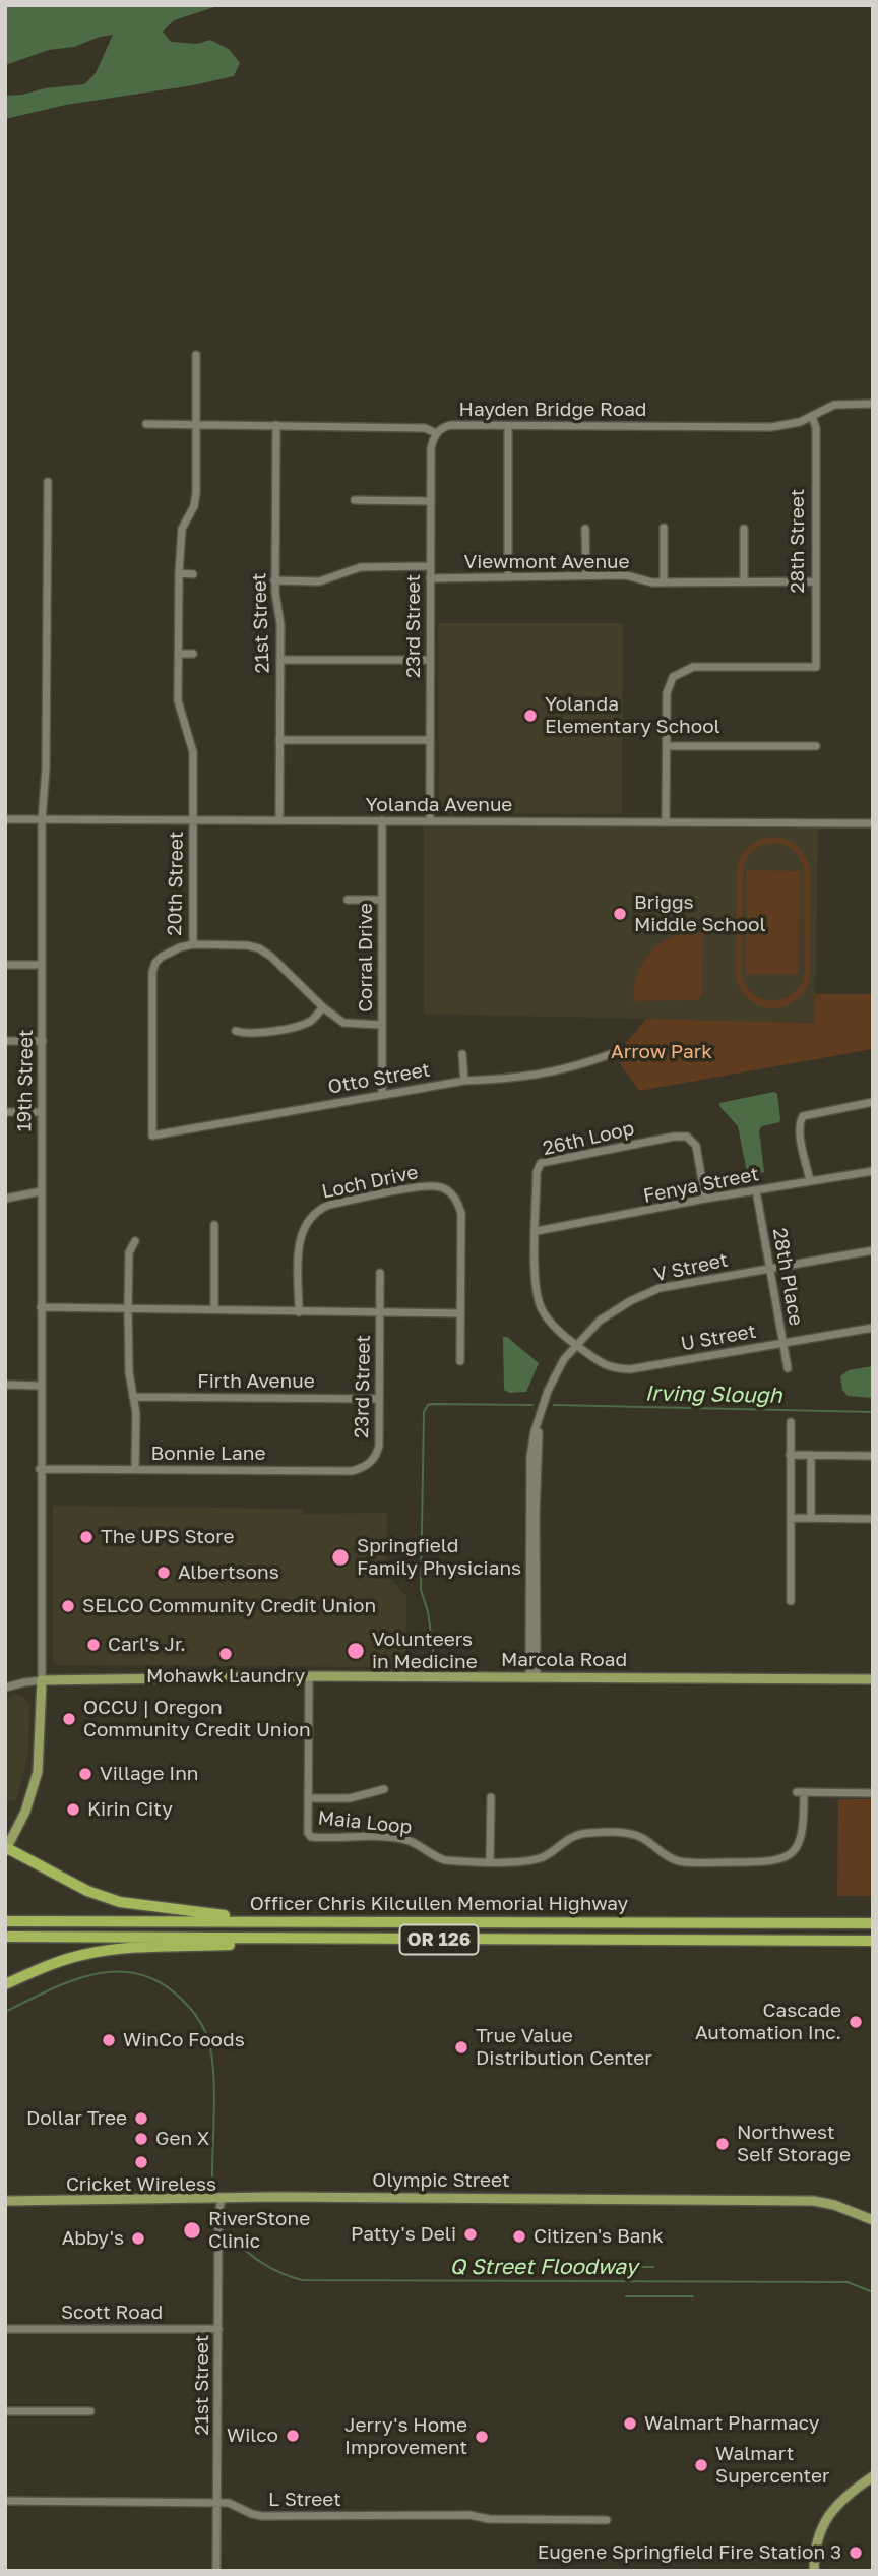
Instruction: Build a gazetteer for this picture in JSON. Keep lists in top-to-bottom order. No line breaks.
{"streets":{"highway":["Officer Chris Kilcullen Memorial Highway","OR 126"],"main road":["Marcola Road","Olympic Street"],"street":["Hayden Bridge Road","28th Street","Viewmont Avenue","21st Street","23rd Street","Yolanda Avenue","20th Street","Corral Drive","Otto Street","19th Street","26th Loop","Loch Drive","Fenya Street","V Street","28th Place","U Street","Firth Avenue","Bonnie Lane","Maia Loop","Scott Road","L Street"]},"crossings":[["Hayden Bridge Road","28th Street"],["Hayden Bridge Road","21st Street"],["Hayden Bridge Road","23rd Street"],["Hayden Bridge Road","20th Street"],["28th Street","Viewmont Avenue"],["Viewmont Avenue","23rd Street"],["21st Street","Yolanda Avenue"],["21st Street","Olympic Street"],["21st Street","Scott Road"],["21st Street","L Street"],["23rd Street","Yolanda Avenue"],["23rd Street","Firth Avenue"],["23rd Street","Bonnie Lane"],["Yolanda Avenue","20th Street"],["Yolanda Avenue","Corral Drive"],["Yolanda Avenue","19th Street"],["20th Street","Otto Street"],["Corral Drive","Otto Street"],["19th Street","Bonnie Lane"],["19th Street","Marcola Road"],["26th Loop","Fenya Street"],["26th Loop","V Street"],["26th Loop","U Street"],["Fenya Street","28th Place"],["V Street","28th Place"],["V Street","U Street"],["V Street","Marcola Road"],["28th Place","U Street"]],"water":["Irving Slough","Q Street Floodway"],"parks":["Arrow Park"],"places":["Yolanda Elementary School","Briggs Middle School","The UPS Store","Springfield Family Physicians","Albertsons","SELCO Community Credit Union","Carl's Jr.","Volunteers in Medicine","Mohawk Laundry","OCCU | Oregon Community Credit Union","Village Inn","Kirin City","Cascade Automation Inc.","WinCo Foods","True Value Distribution Center","Dollar Tree","Gen X","Northwest Self Storage","Cricket Wireless","RiverStone Clinic","Patty's Deli","Citizen's Bank","Abby's","Walmart Pharmacy","Wilco","Jerry's Home Improvement","Walmart Supercenter","Eugene Springfield Fire Station 3"]}
